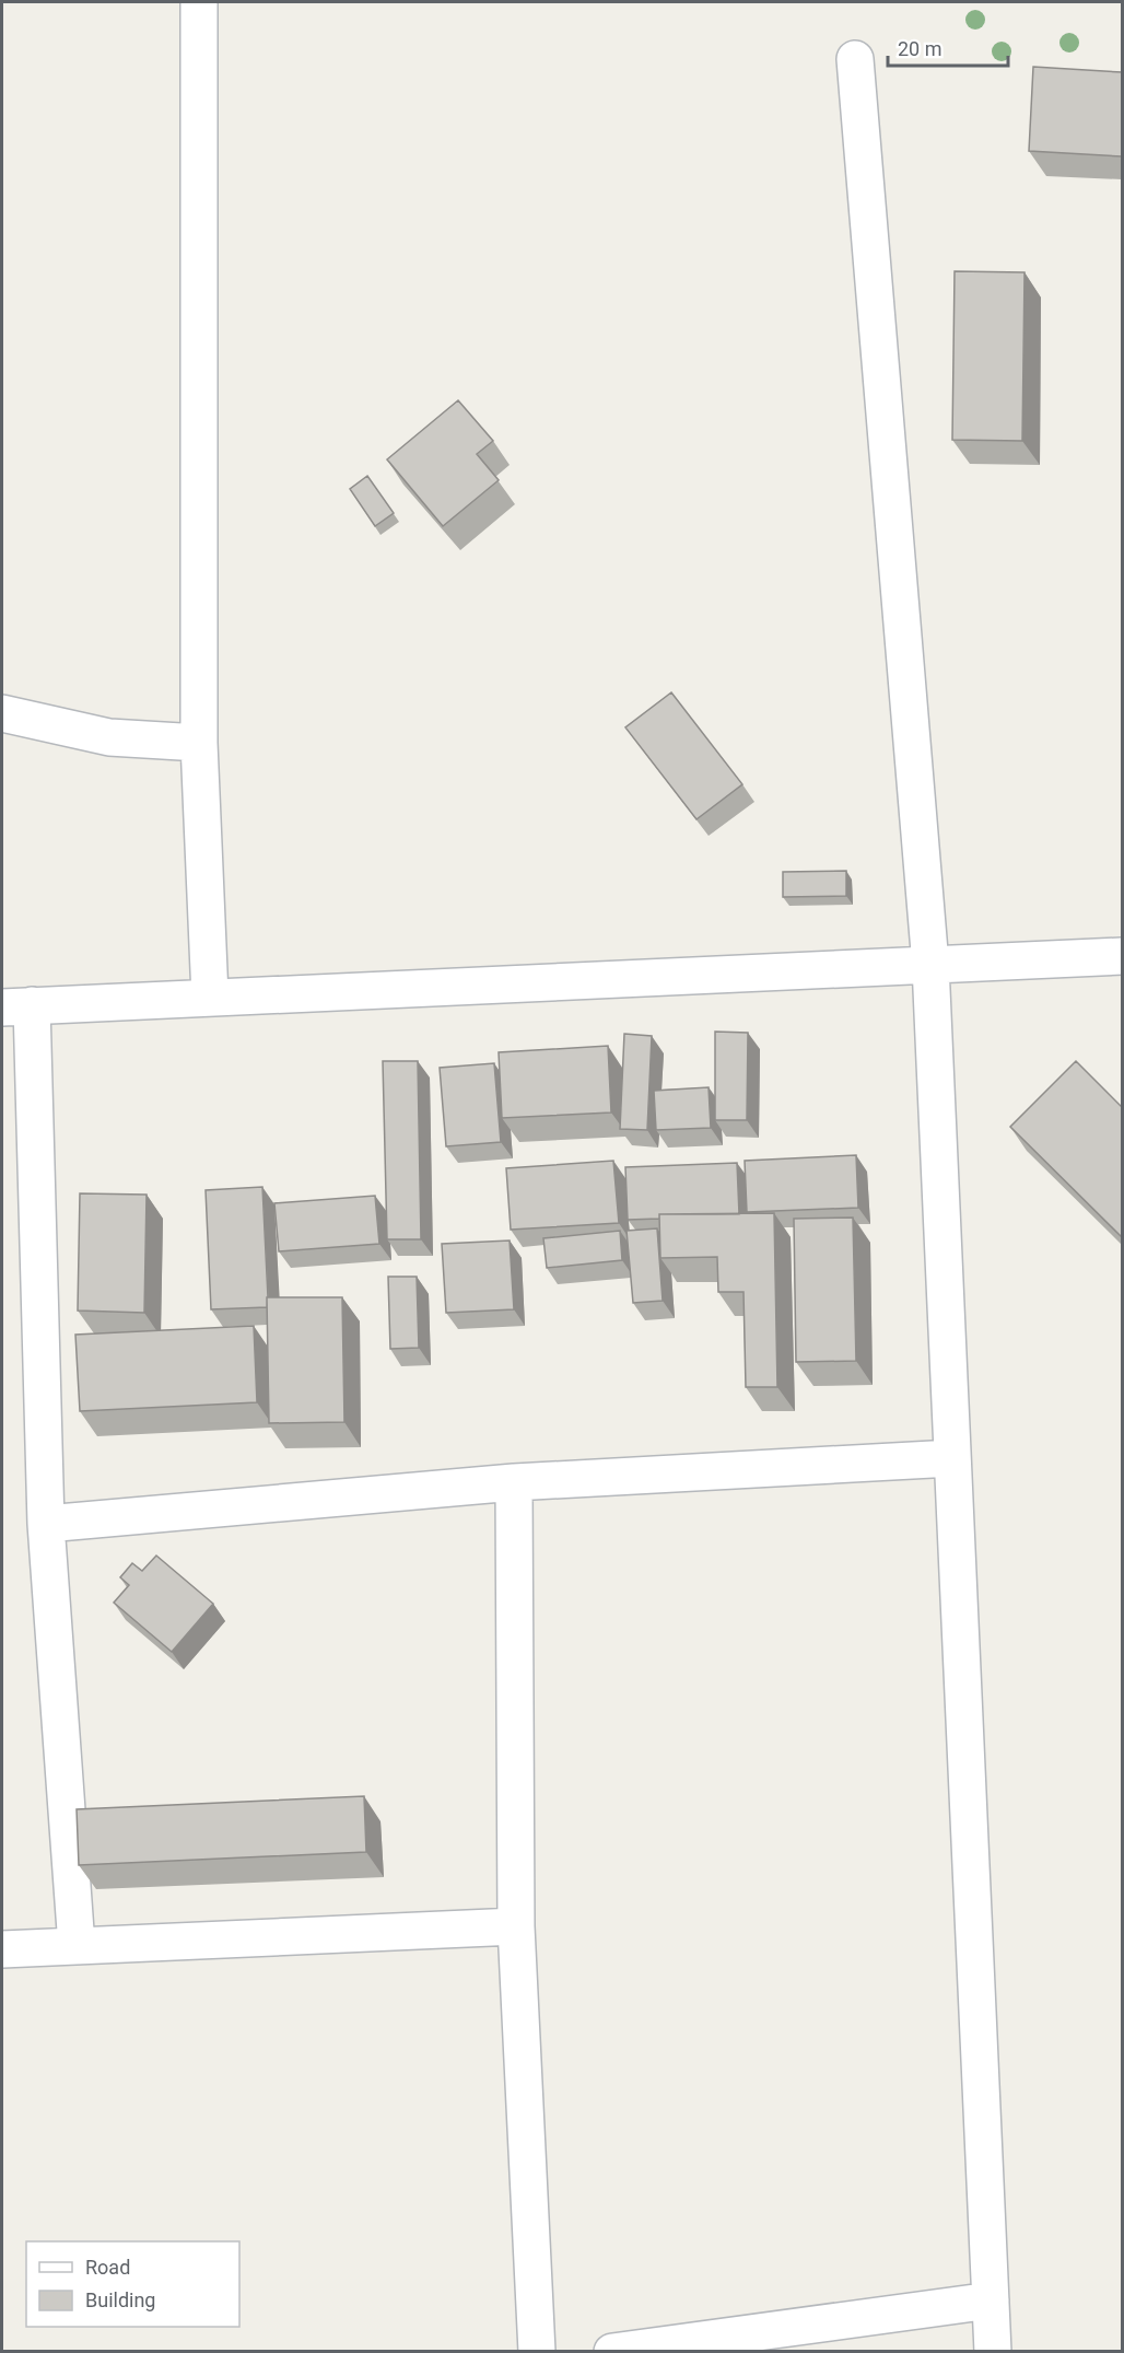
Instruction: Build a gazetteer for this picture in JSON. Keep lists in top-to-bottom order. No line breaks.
{"legend":["Road","Building"],"scale_bar":"20 m"}
